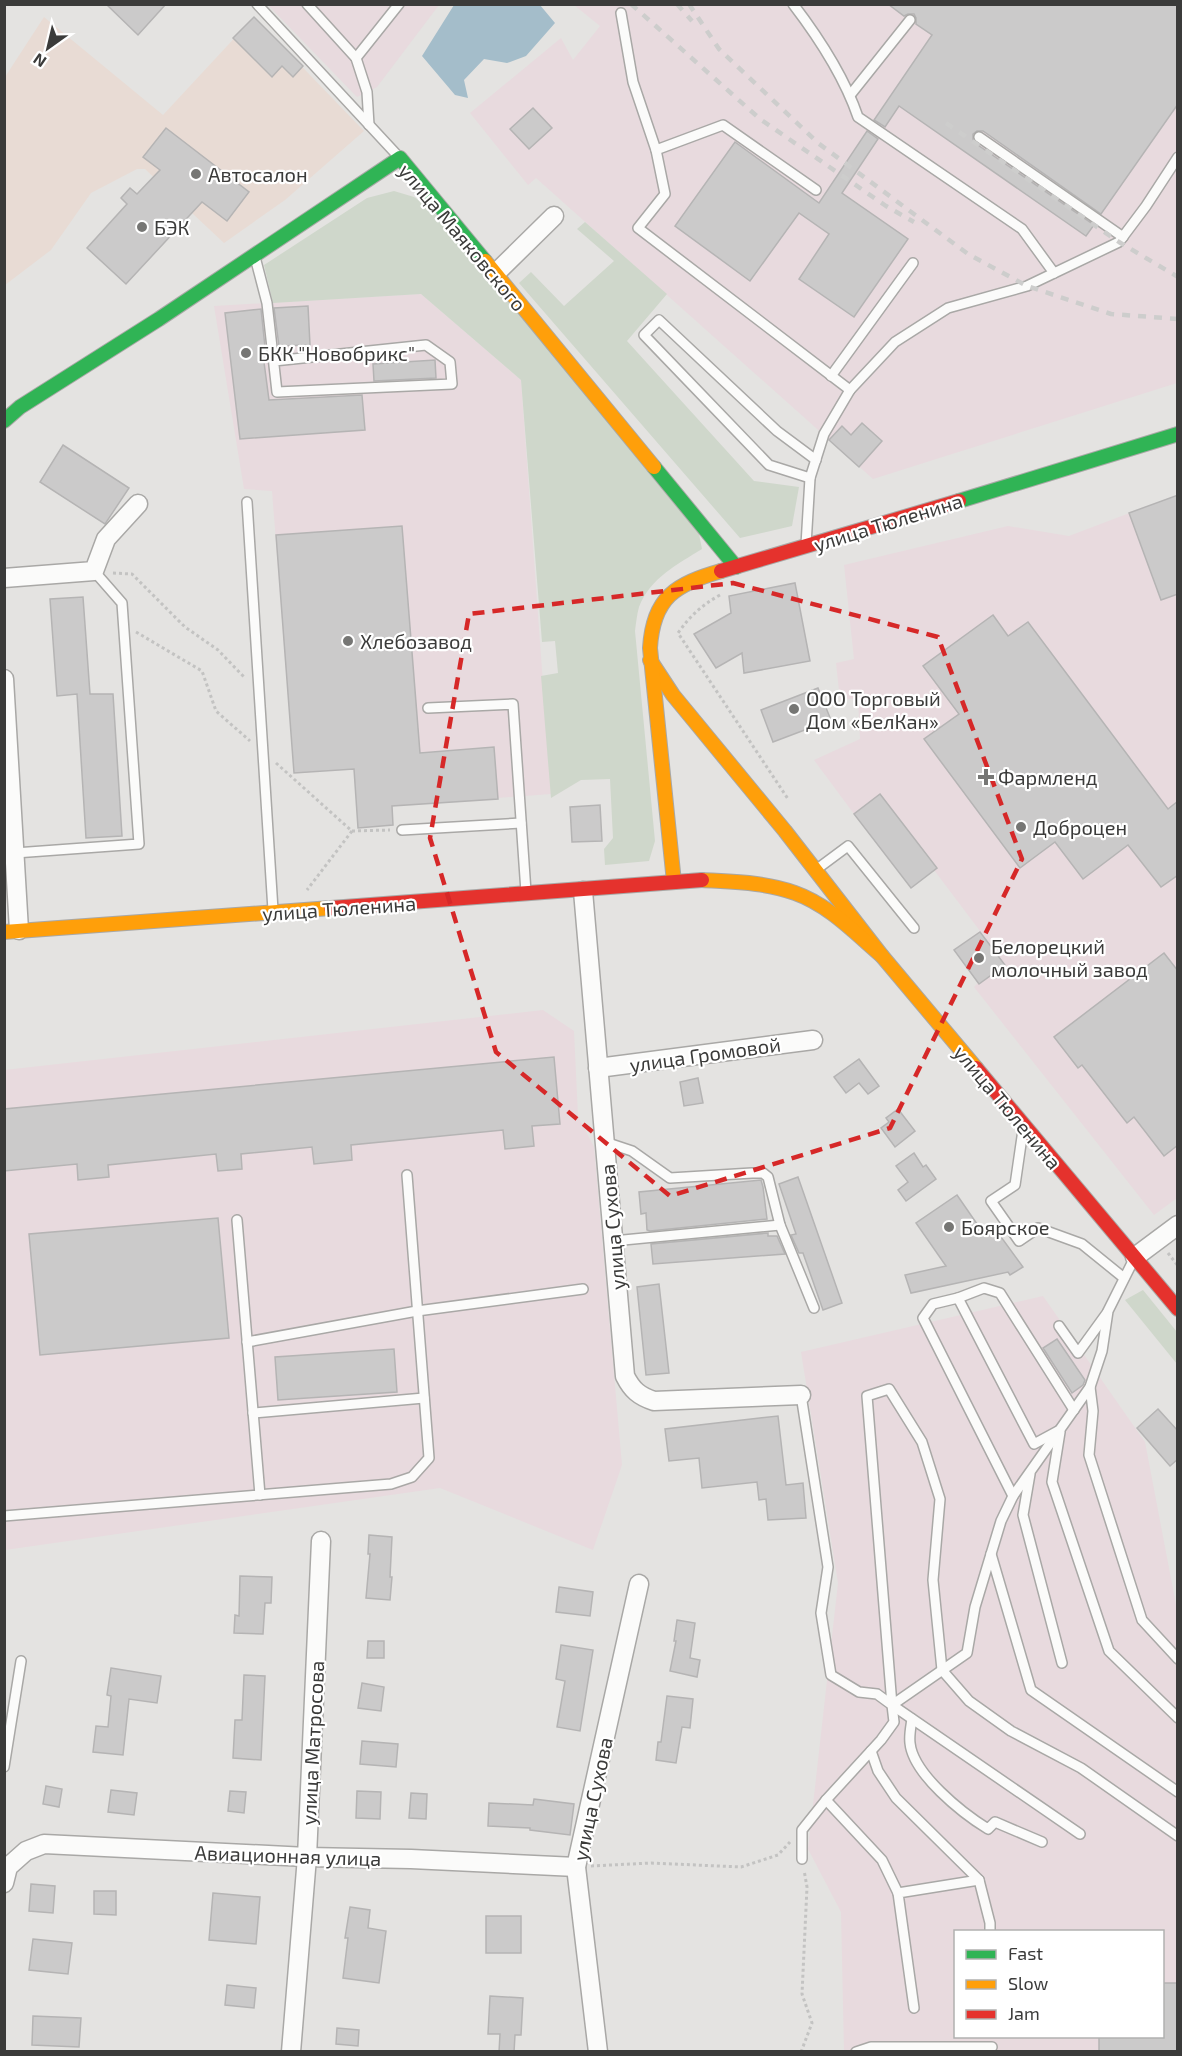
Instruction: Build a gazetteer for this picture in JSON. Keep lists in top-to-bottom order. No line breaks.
{"streets":{"street":["улица Маяковского","улица Тюленина","улица Громовой","улица Сухова","улица Матросова","Авиационная улица"]},"crossings":[["улица Маяковского","улица Тюленина"],["улица Тюленина","улица Сухова"],["улица Громовой","улица Сухова"],["улица Сухова","Авиационная улица"],["улица Матросова","Авиационная улица"]],"places":{"other":["Автосалон","БЭК","БКК \"Новобрикс\"","Хлебозавод","ООО Торговый Дом «БелКан»","Доброцен","Белорецкий молочный завод","Боярское"],"health":["Фармленд"]},"legend":["Fast","Slow","Jam"],"north":"bottom left"}
